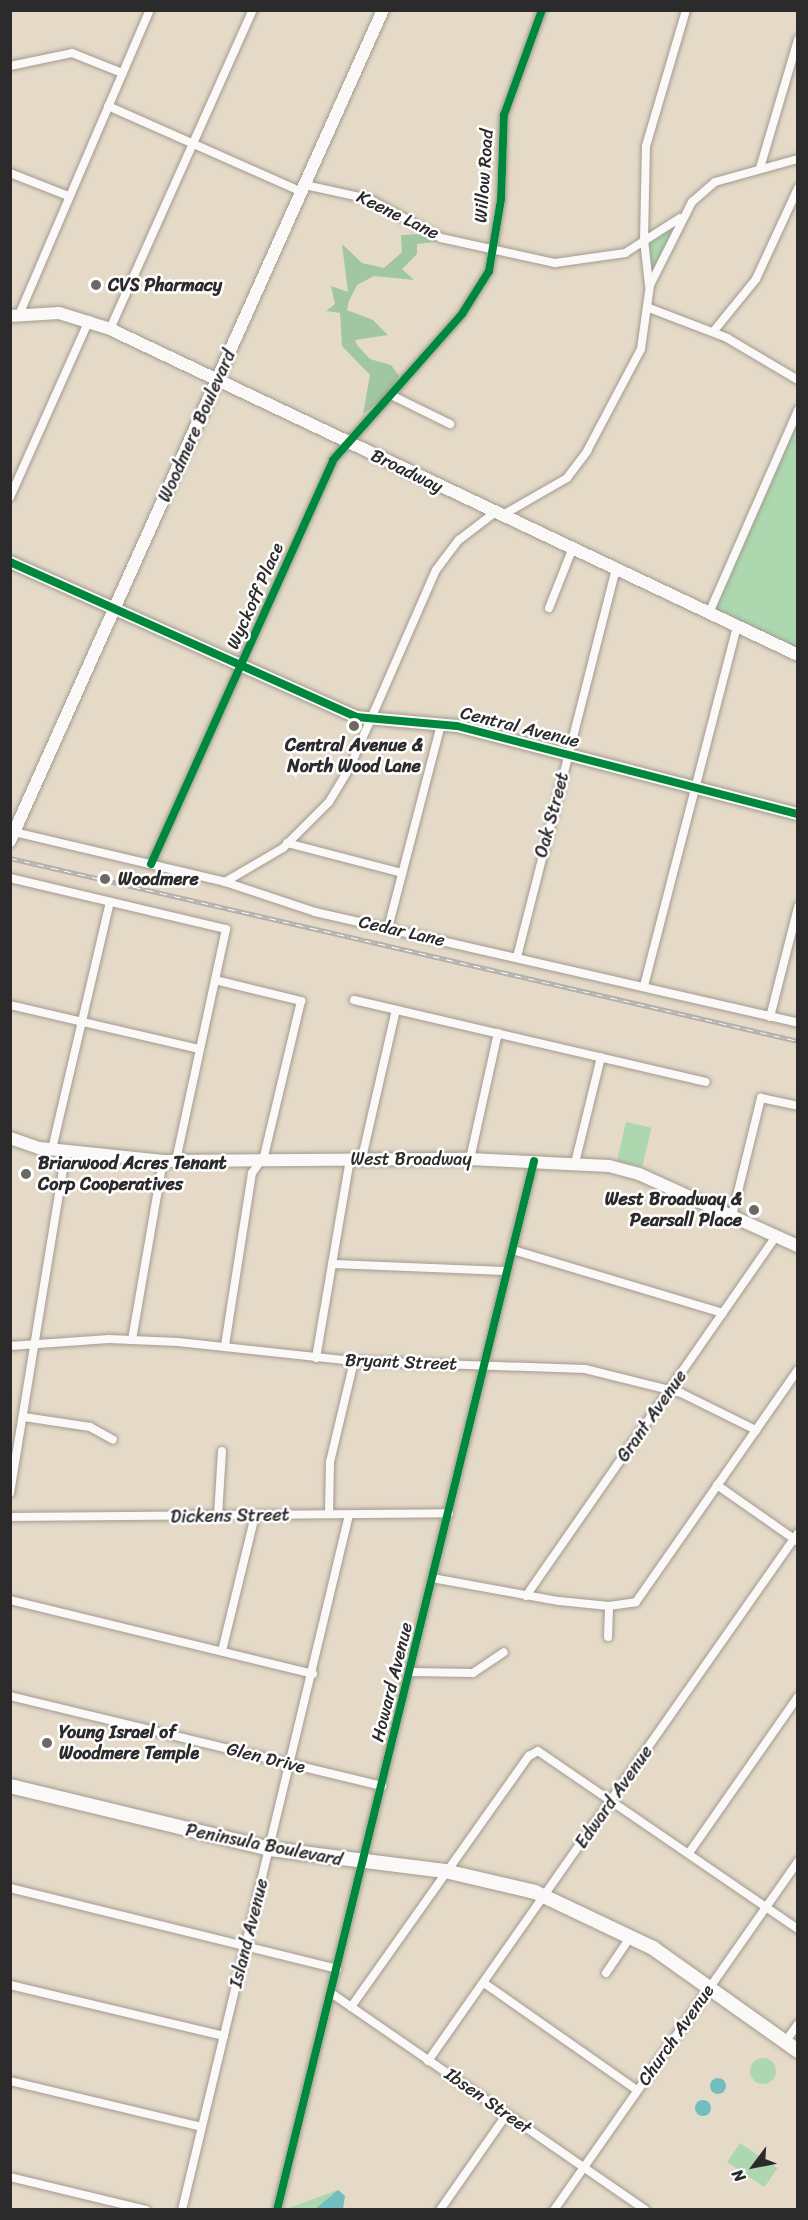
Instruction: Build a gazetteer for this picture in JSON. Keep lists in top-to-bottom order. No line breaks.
{"streets":{"main road":["Peninsula Boulevard"],"street":["Willow Road","Keene Lane","Woodmere Boulevard","Broadway","Wyckoff Place","Central Avenue","Oak Street","Cedar Lane","West Broadway","Bryant Street","Grant Avenue","Dickens Street","Howard Avenue","Glen Drive","Edward Avenue","Island Avenue","Church Avenue","Ibsen Street"]},"crossings":[["Willow Road","Keene Lane"],["Willow Road","Broadway"],["Willow Road","Wyckoff Place"],["Keene Lane","Woodmere Boulevard"],["Woodmere Boulevard","Broadway"],["Woodmere Boulevard","Central Avenue"],["Woodmere Boulevard","Cedar Lane"],["Broadway","Wyckoff Place"],["Broadway","Oak Street"],["Wyckoff Place","Central Avenue"],["Wyckoff Place","Cedar Lane"],["Central Avenue","Oak Street"],["Oak Street","Cedar Lane"],["West Broadway","Grant Avenue"],["West Broadway","Howard Avenue"],["Bryant Street","Grant Avenue"],["Bryant Street","Howard Avenue"],["Dickens Street","Howard Avenue"],["Dickens Street","Island Avenue"],["Howard Avenue","Glen Drive"],["Howard Avenue","Peninsula Boulevard"],["Howard Avenue","Ibsen Street"],["Glen Drive","Island Avenue"],["Edward Avenue","Peninsula Boulevard"],["Edward Avenue","Ibsen Street"],["Peninsula Boulevard","Island Avenue"],["Peninsula Boulevard","Church Avenue"],["Church Avenue","Ibsen Street"]],"places":["CVS Pharmacy","Central Avenue & North Wood Lane","Woodmere","Briarwood Acres Tenant Corp Cooperatives","West Broadway & Pearsall Place","Young Israel of Woodmere Temple"],"north":"bottom left"}
